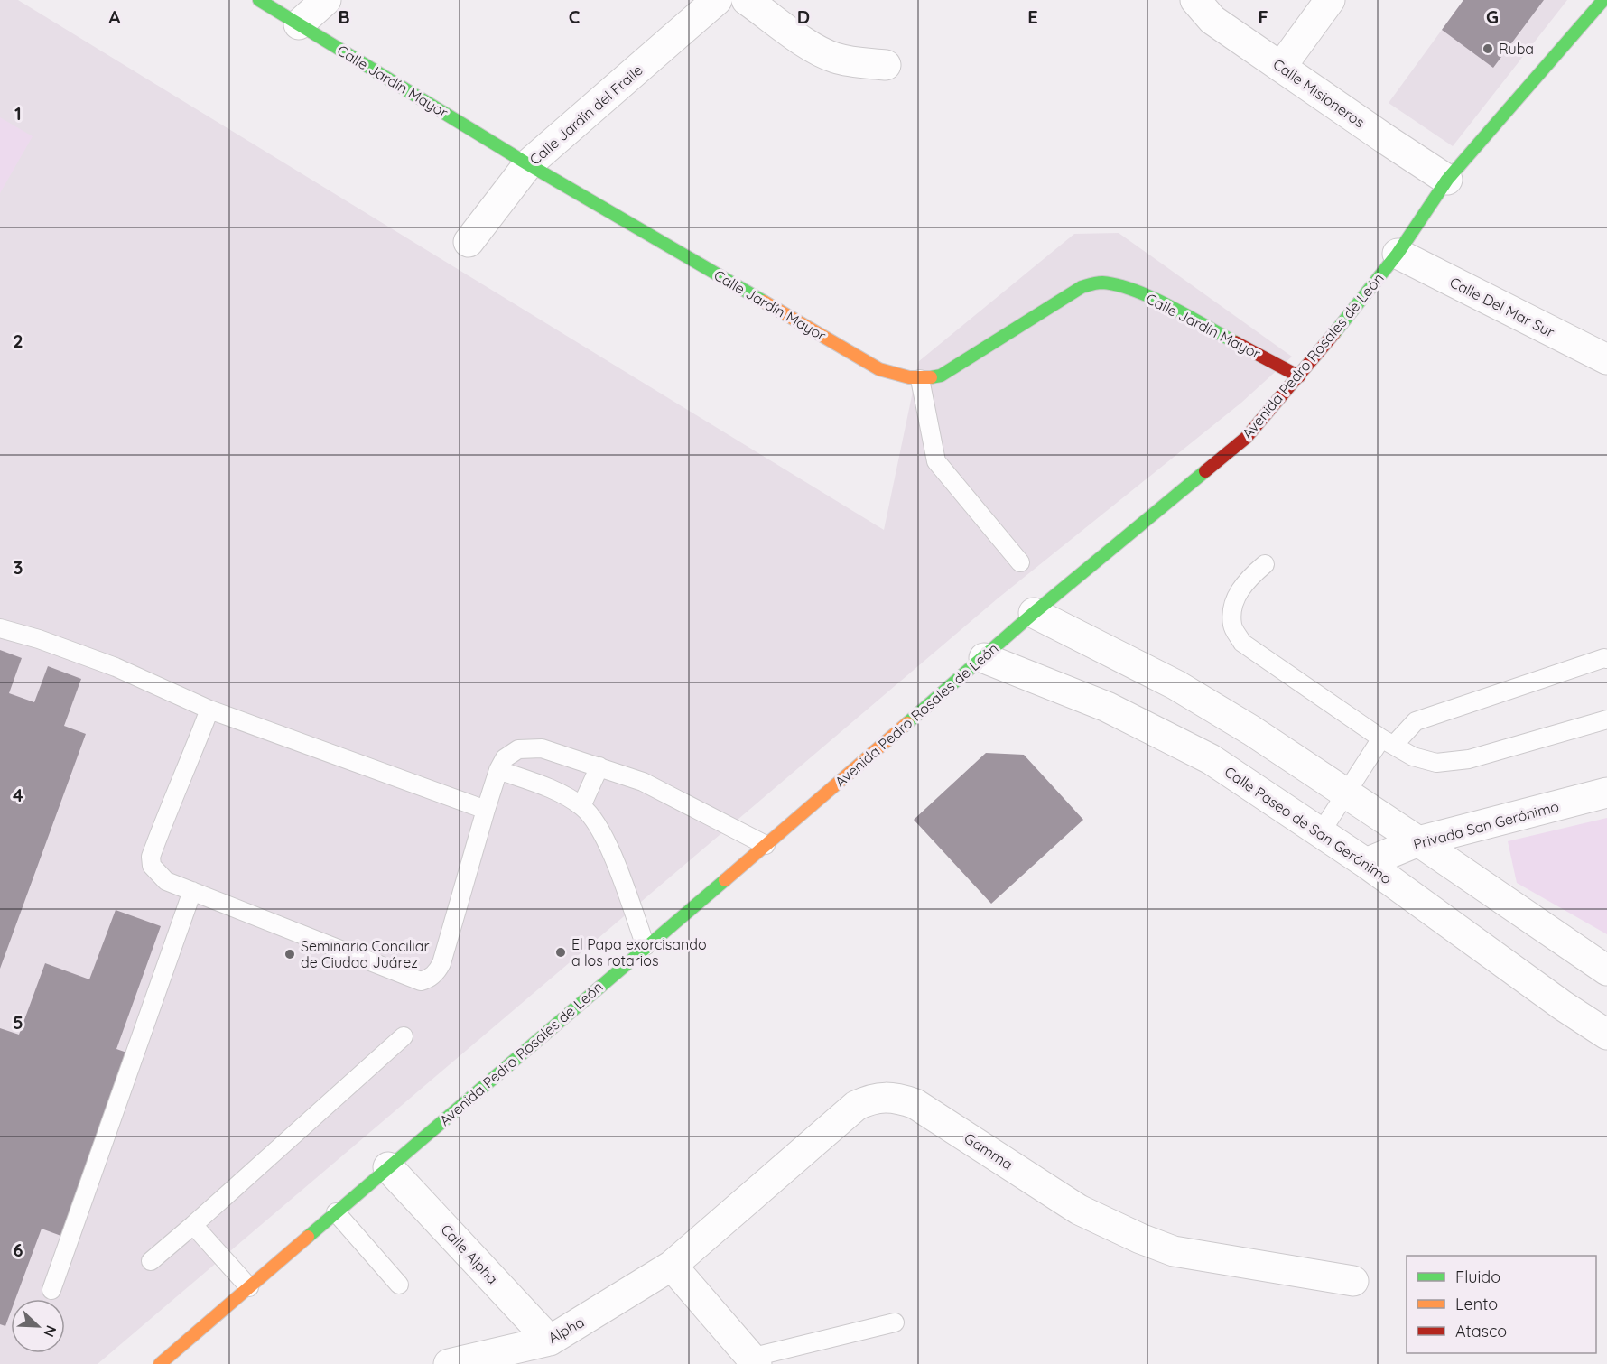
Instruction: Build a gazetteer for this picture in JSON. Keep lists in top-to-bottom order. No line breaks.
{"streets":{"main road":["Calle Jardín Mayor","Avenida Pedro Rosales de León"],"street":["Calle Misioneros","Calle Jardín del Fraile","Calle Del Mar Sur","Calle Paseo de San Gerónimo","Privada San Gerónimo","Gamma","Calle Alpha","Alpha"]},"crossings":[["Calle Jardín Mayor","Calle Jardín del Fraile"],["Calle Jardín Mayor","Avenida Pedro Rosales de León"],["Calle Misioneros","Avenida Pedro Rosales de León"],["Calle Del Mar Sur","Avenida Pedro Rosales de León"],["Avenida Pedro Rosales de León","Calle Paseo de San Gerónimo"],["Avenida Pedro Rosales de León","Calle Alpha"],["Calle Paseo de San Gerónimo","Privada San Gerónimo"],["Gamma","Alpha"],["Calle Alpha","Alpha"]],"places":["Ruba","El Papa exorcisando a los rotarios","Seminario Conciliar de Ciudad Juárez"],"legend":["Fluido","Lento","Atasco"],"north":"bottom right","grid":{"columns":["A","B","C","D","E","F","G"],"rows":["1","2","3","4","5","6"]}}
